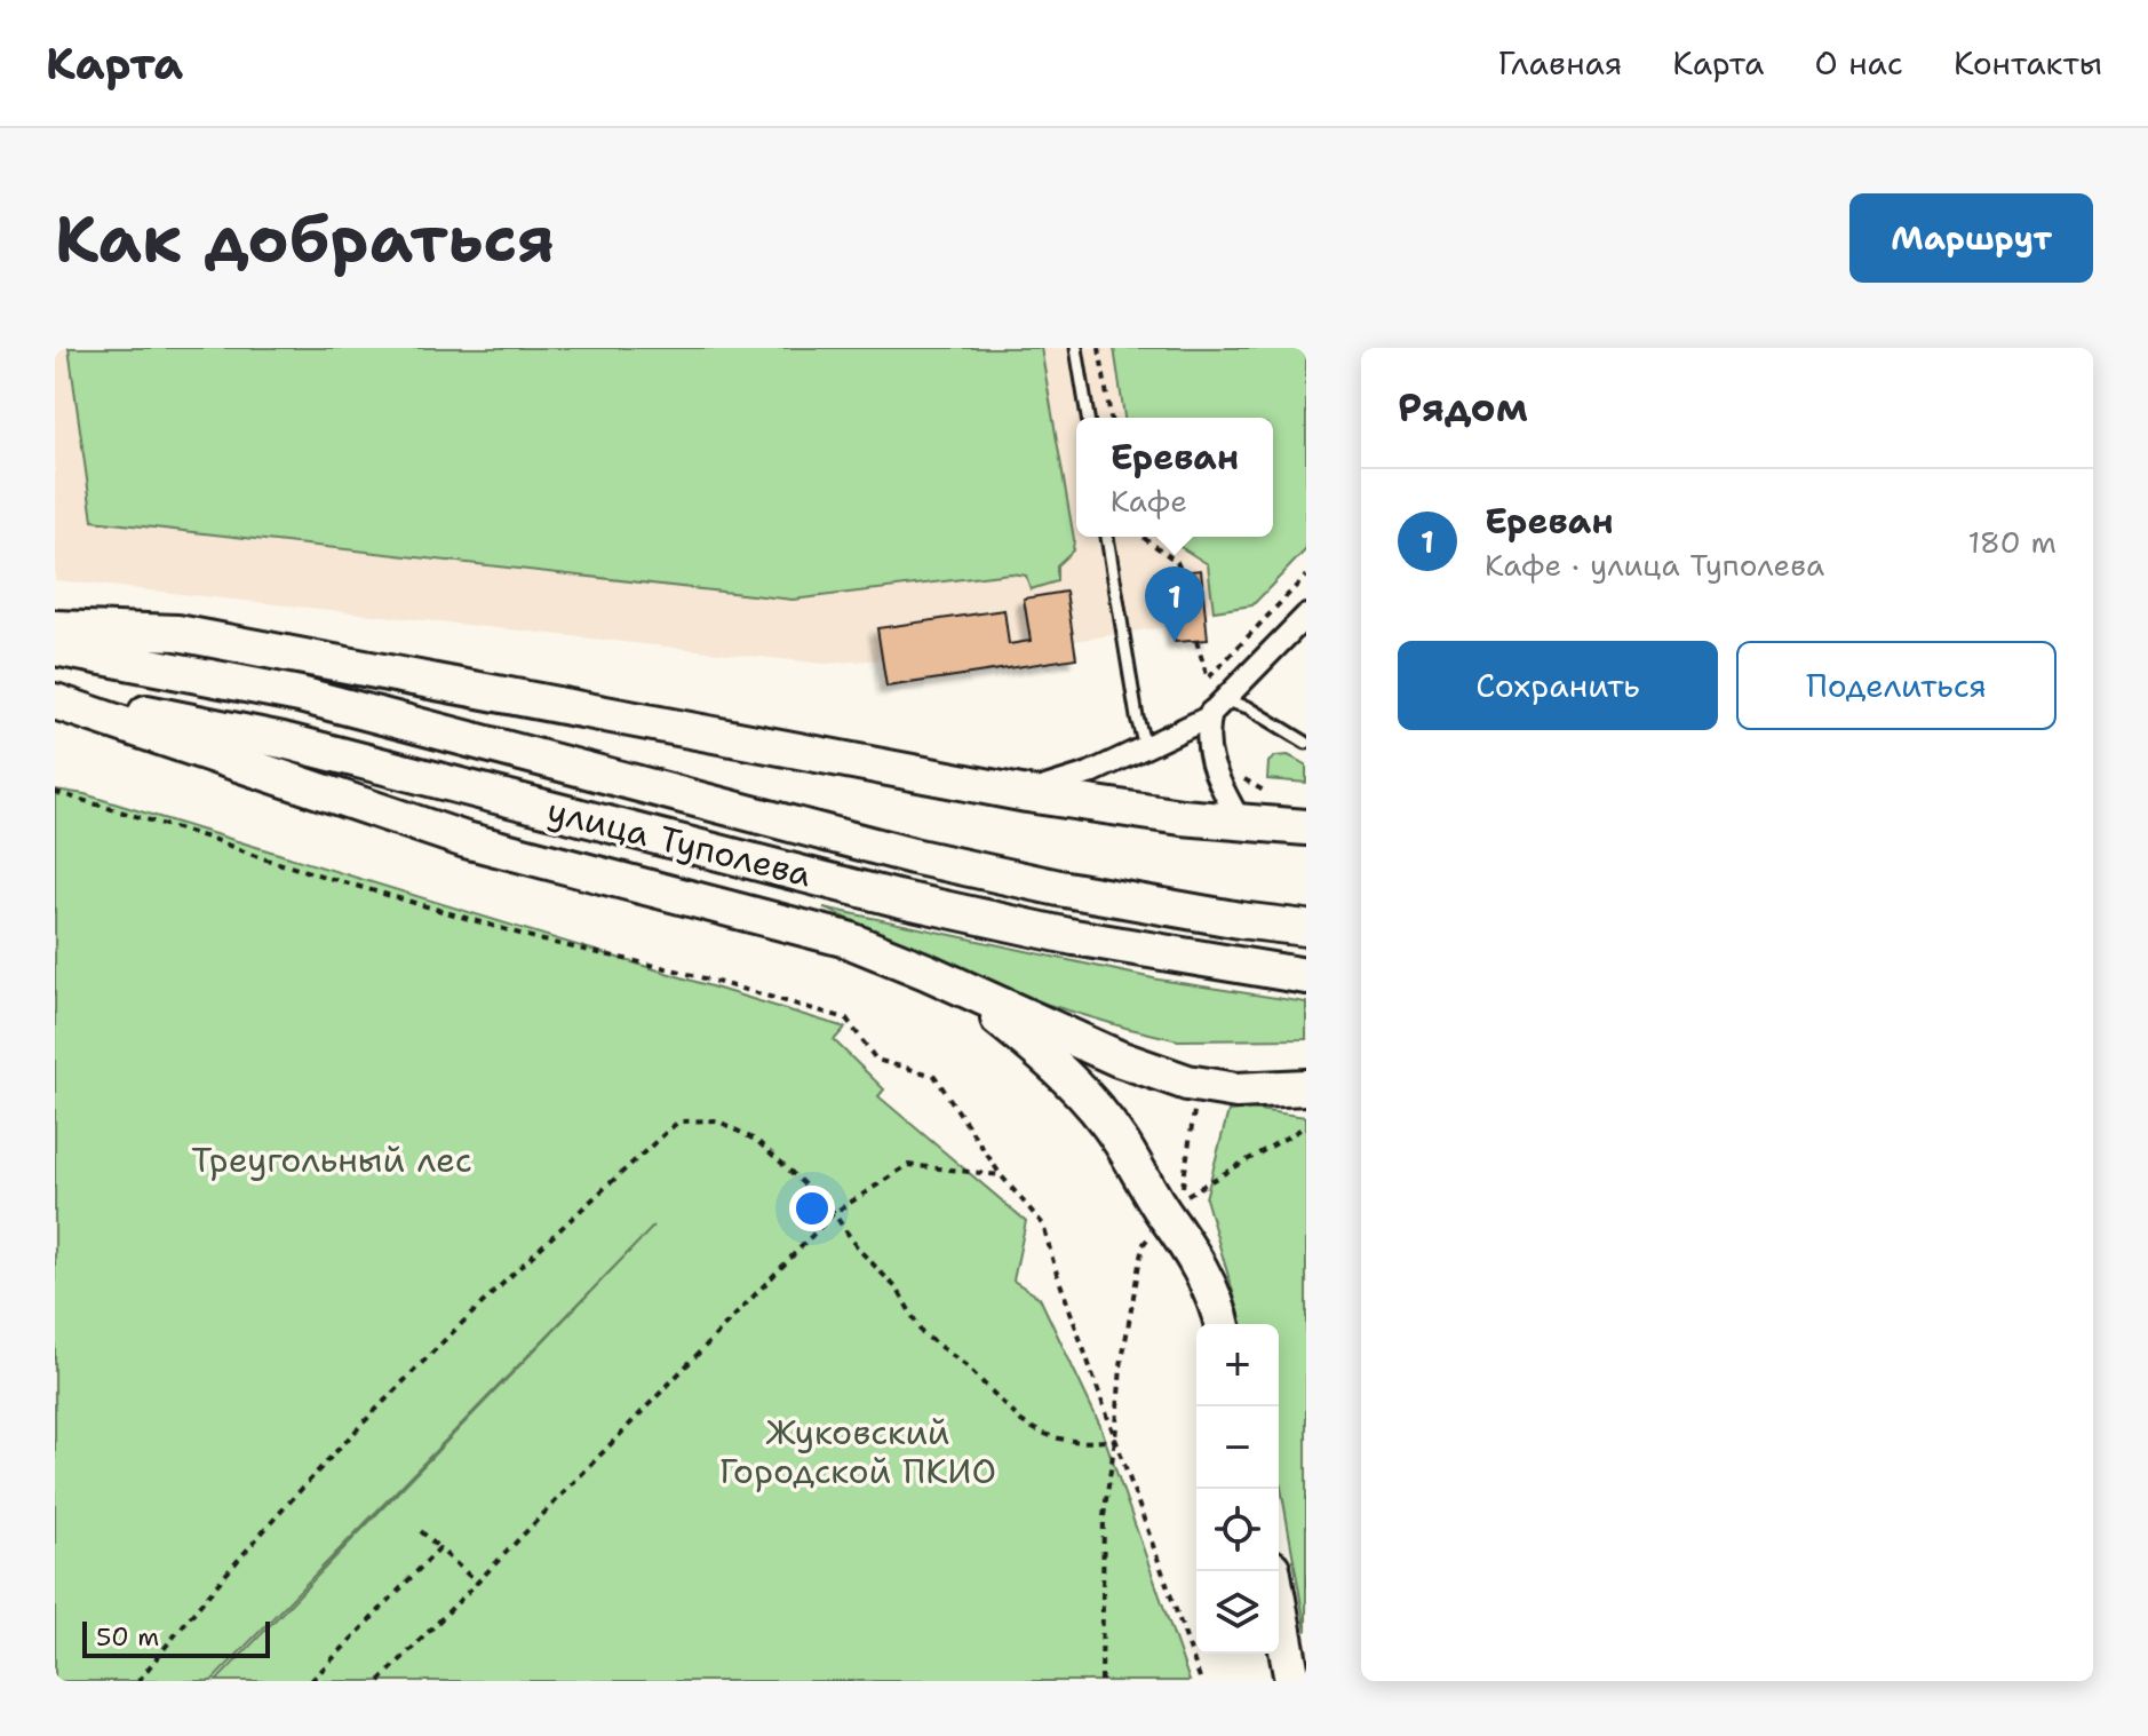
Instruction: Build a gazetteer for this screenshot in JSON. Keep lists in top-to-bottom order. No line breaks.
{"streets":{"main road":["улица Туполева"]},"parks":["Треугольный лес","Жуковский Городской ПКИО"],"scale_bar":"50 m","page":{"header":"Карта","nav":["Главная","Карта","О нас","Контакты"],"buttons":["Маршрут",["Сохранить","Поделиться"]],"title":"Как добраться","heading":"Рядом","popup":["Ереван","Кафе"],"list":[{"mark":"1","name":"Ереван","note":"Кафе · улица Туполева","value":"180 m"}],"pins":"1","map_buttons":["+","−"],"scale":"50 m"}}
